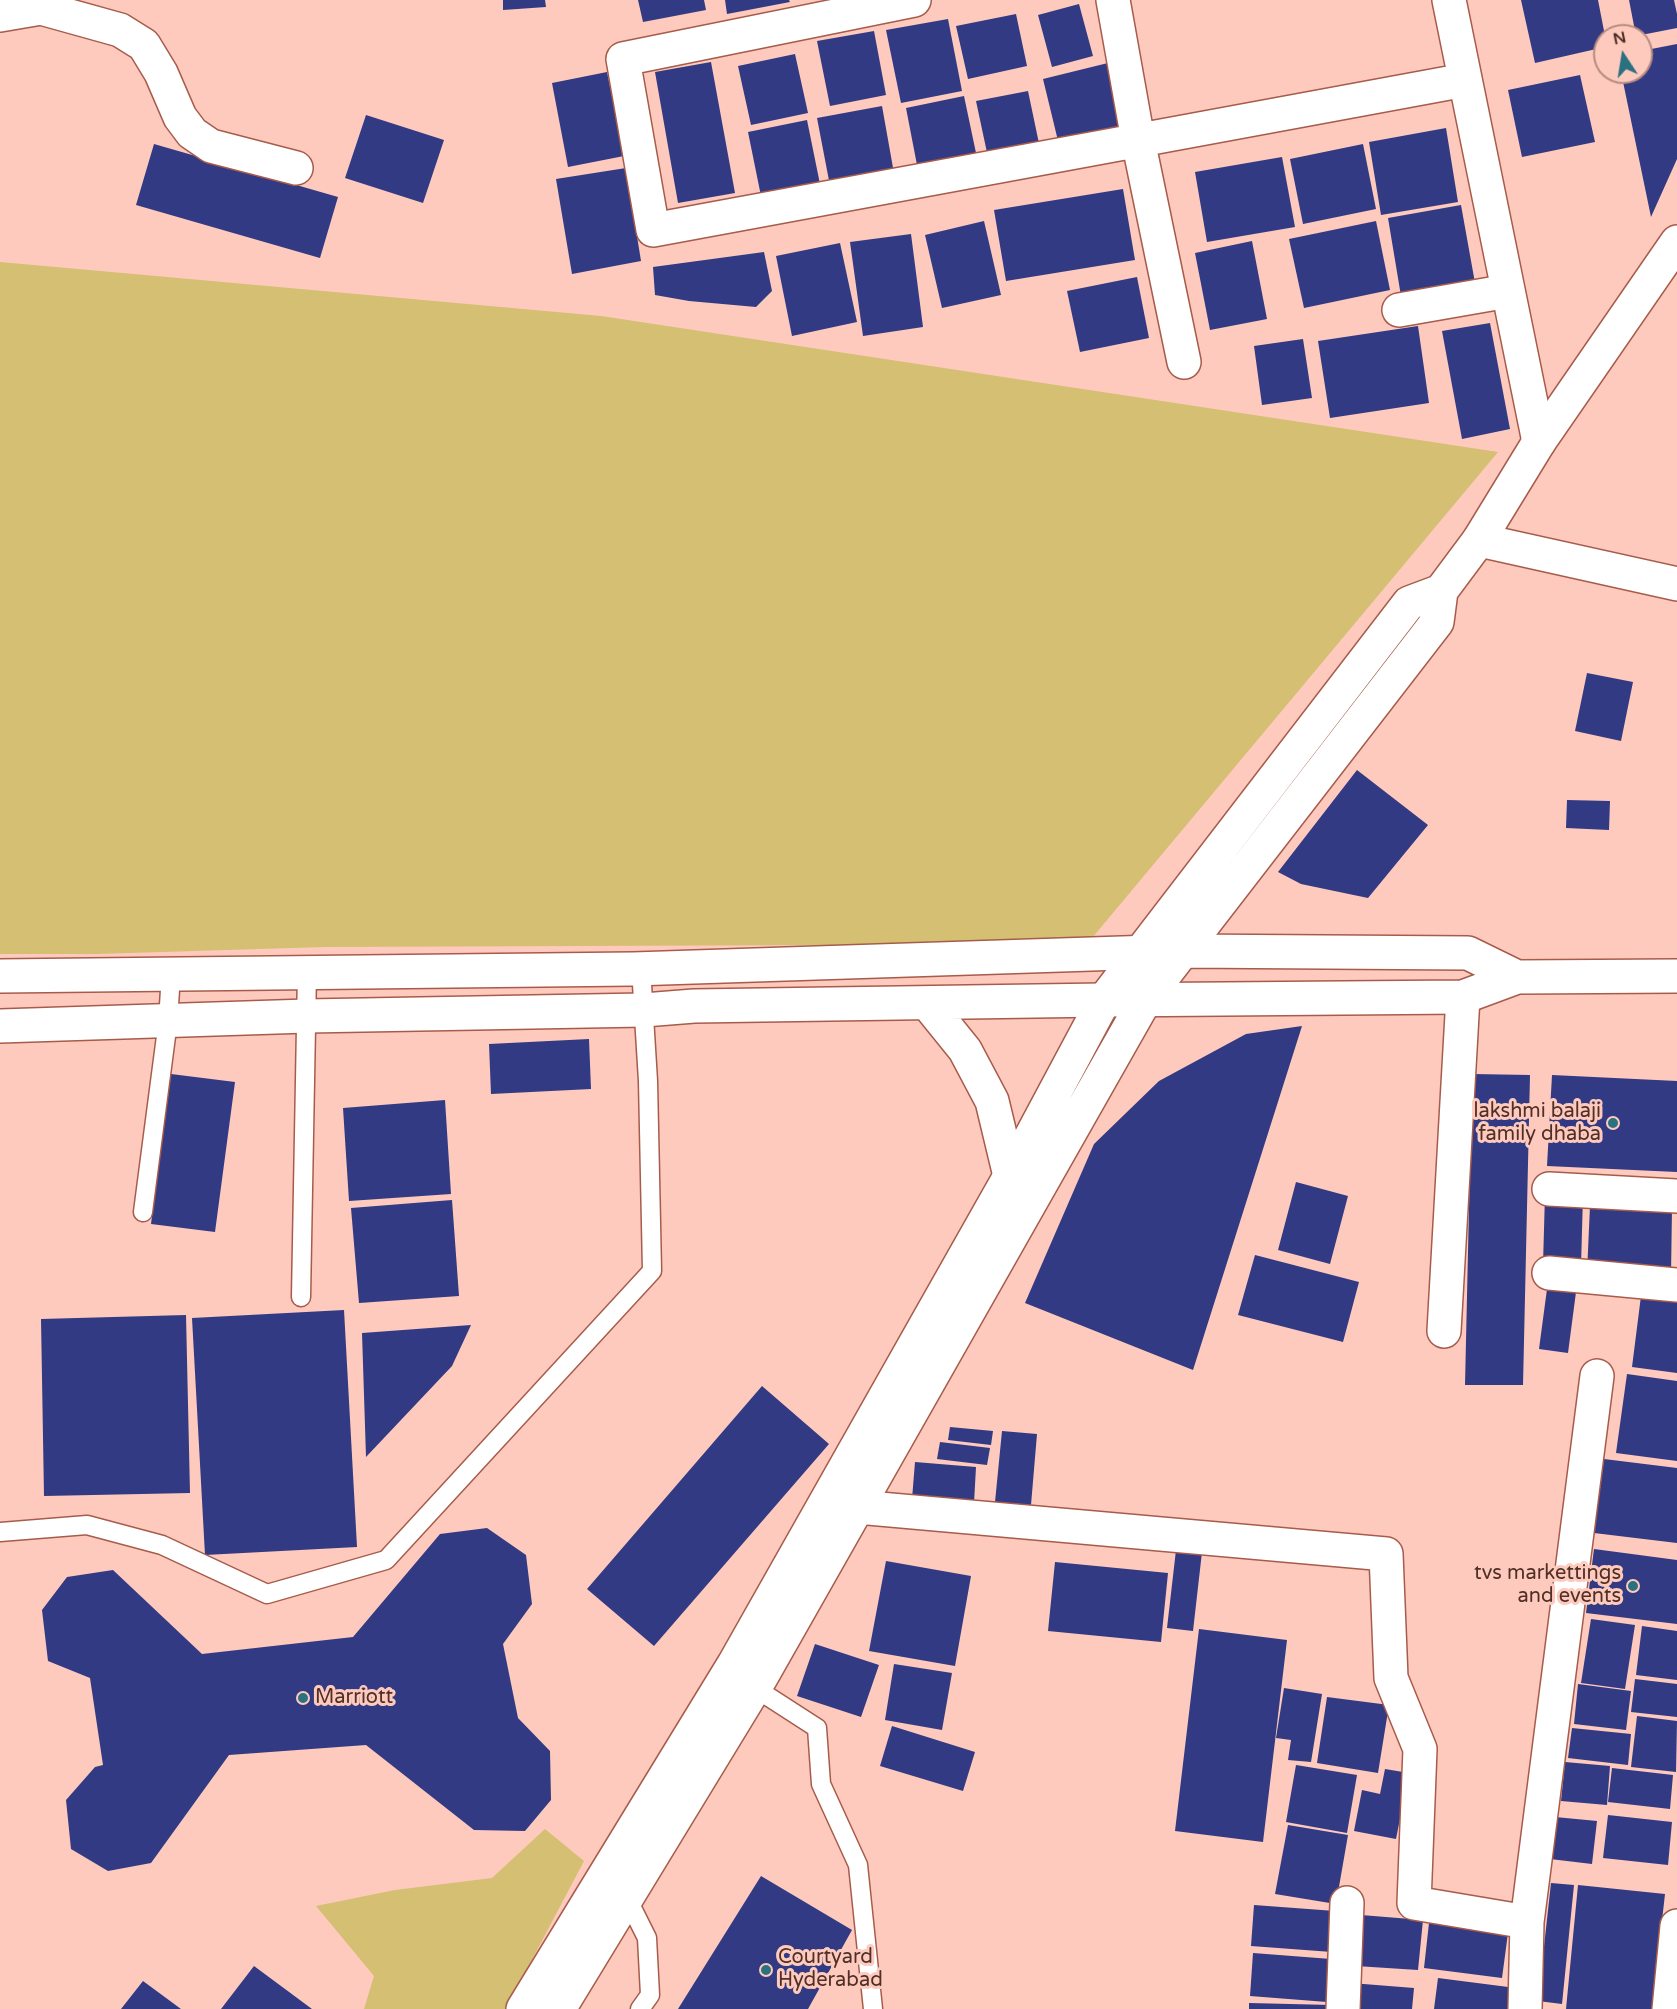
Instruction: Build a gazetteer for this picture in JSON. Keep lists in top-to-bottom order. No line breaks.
{"places":["lakshmi balaji family dhaba","tvs markettings and events","Marriott","Courtyard Hyderabad"],"north":"top"}
